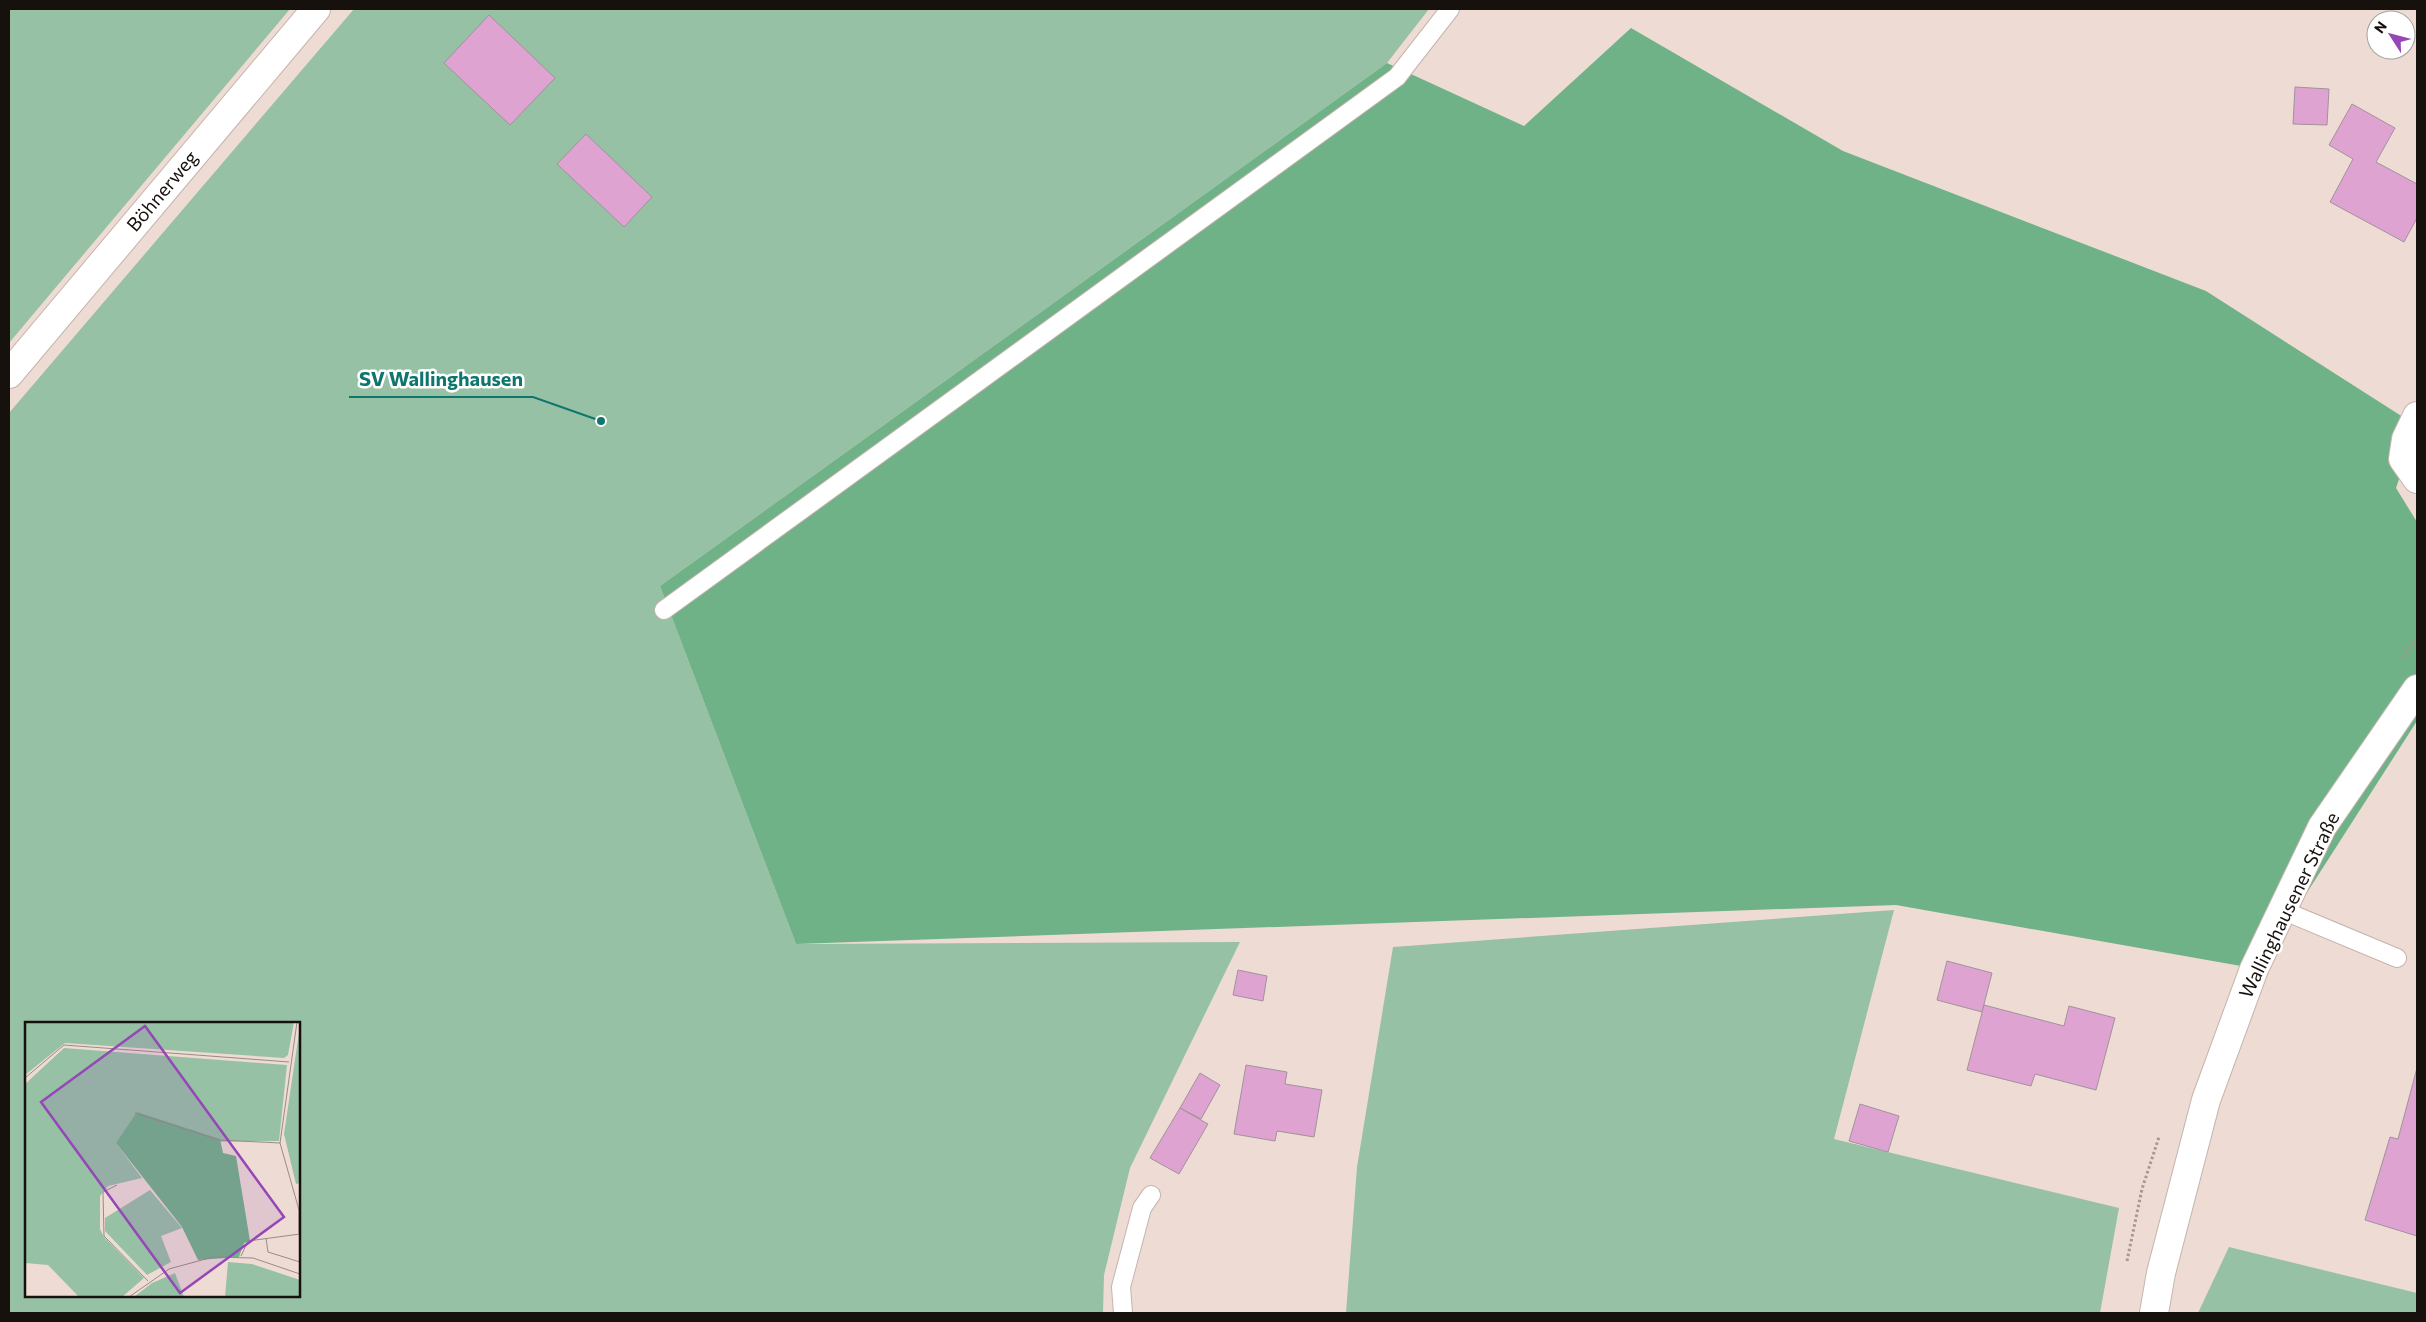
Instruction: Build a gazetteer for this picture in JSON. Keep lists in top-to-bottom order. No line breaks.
{"streets":{"street":["Böhnerweg","Wallinghausener Straße"]},"places":["SV Wallinghausen"],"north":"top left"}
